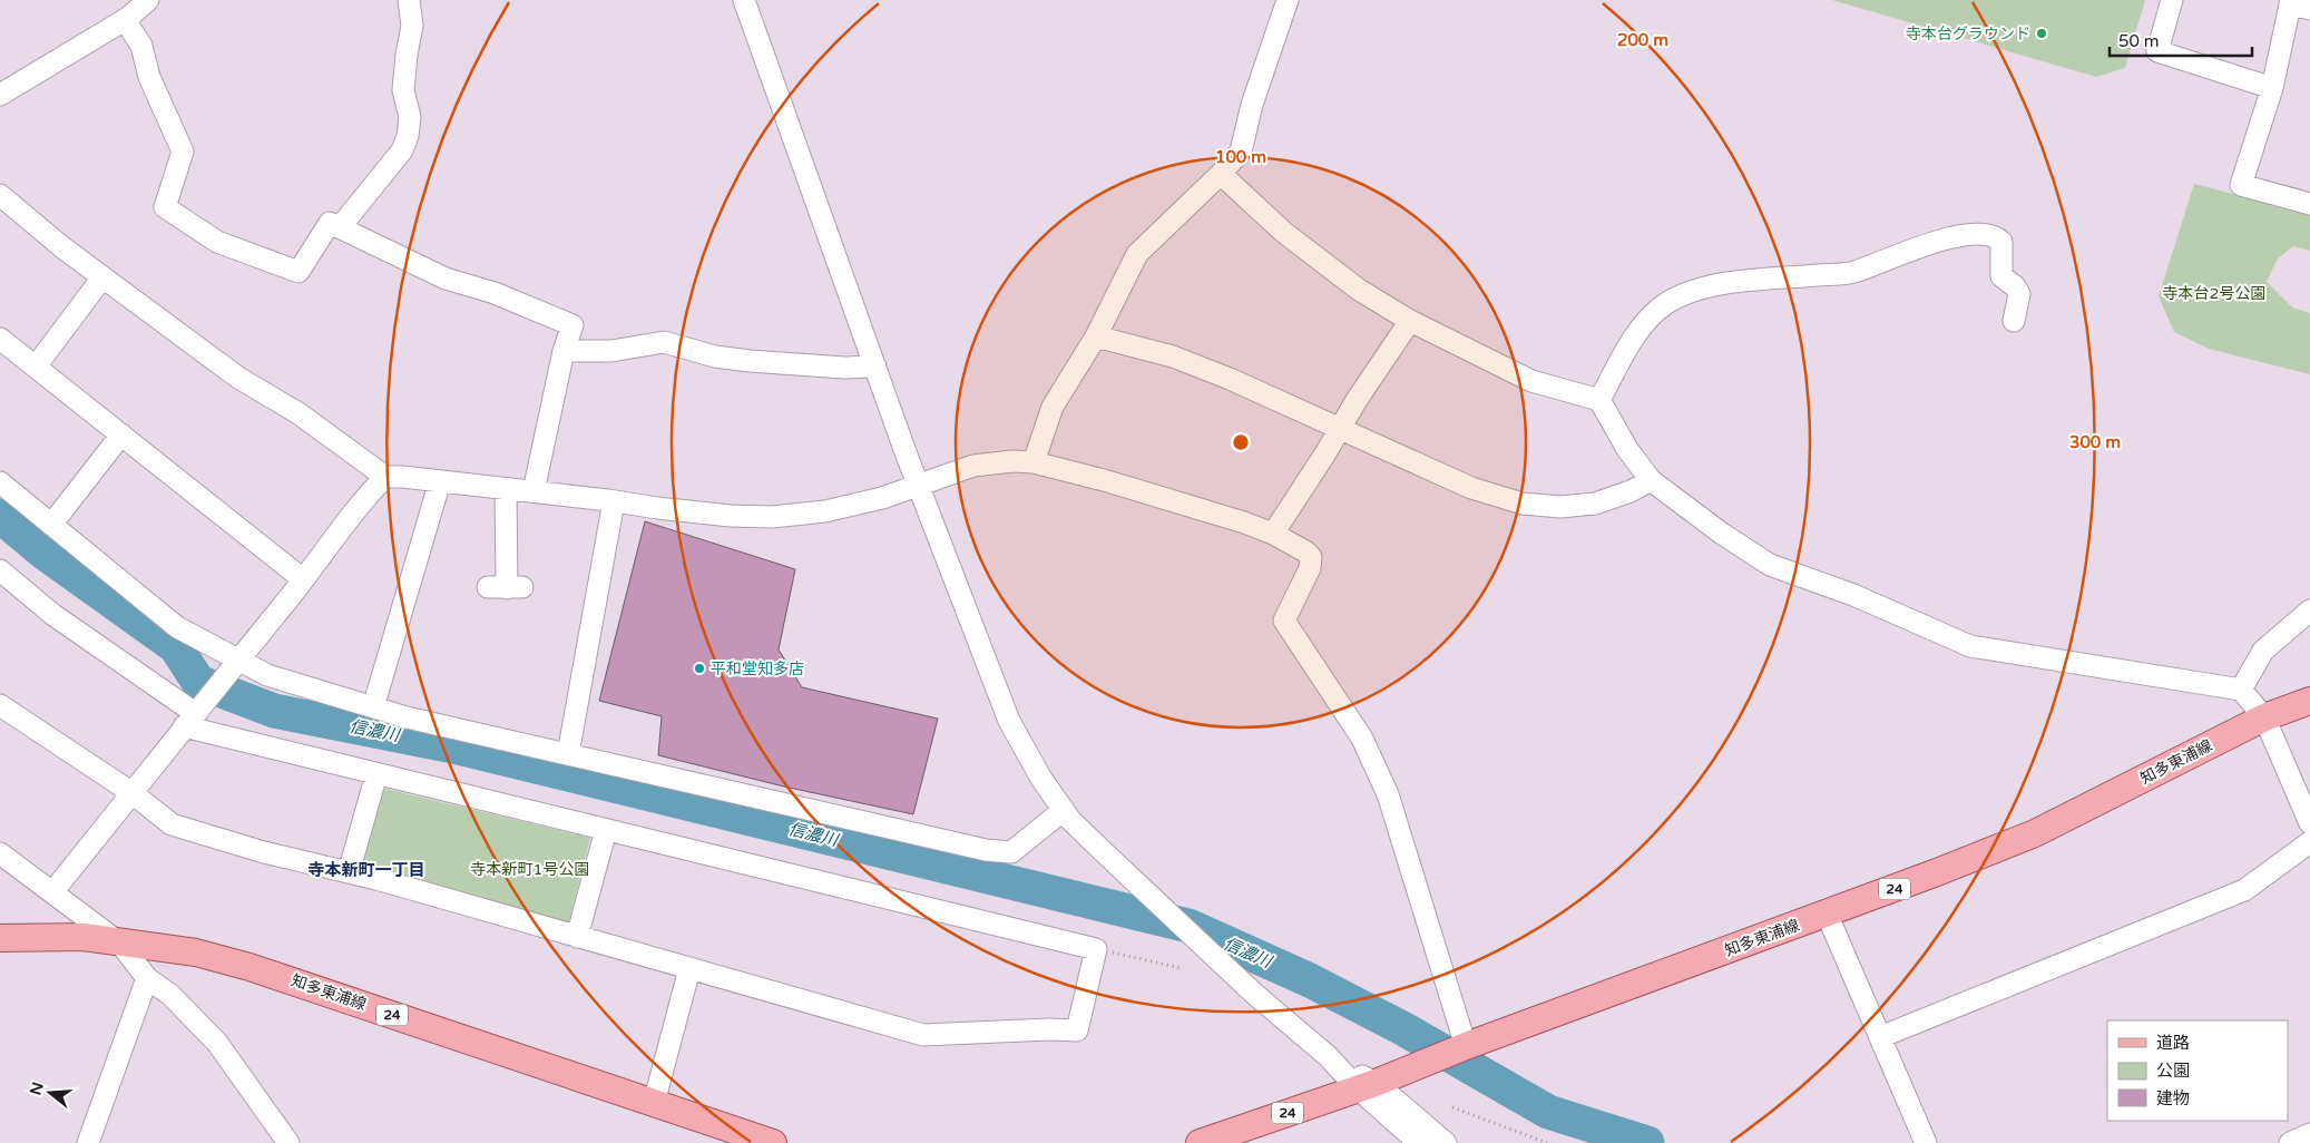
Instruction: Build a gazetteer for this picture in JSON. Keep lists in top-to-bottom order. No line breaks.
{"streets":{"main road":["知多東浦線","24"]},"districts":["寺本新町一丁目"],"water":["信濃川"],"parks":["寺本台2号公園","寺本新町1号公園"],"places":["寺本台グラウンド","平和堂知多店"],"legend":["道路","公園","建物"],"scale_bar":"50 m","north":"left","rings":["200 m","100 m","300 m"]}
